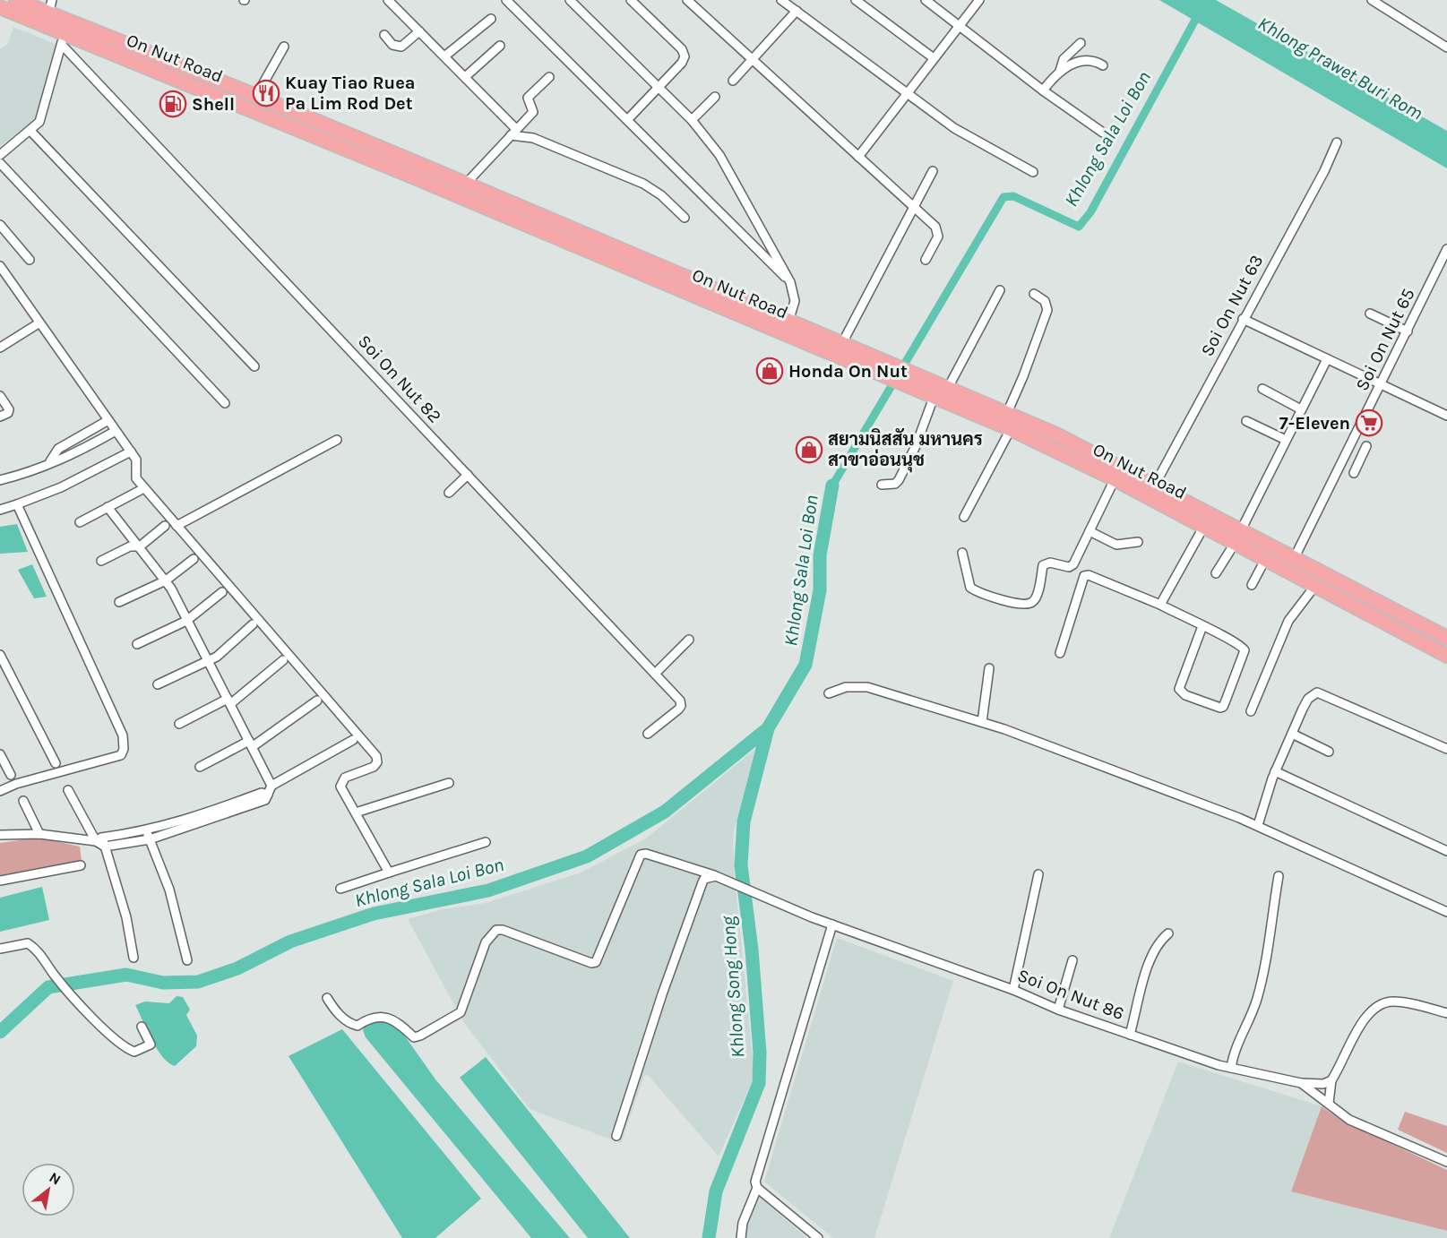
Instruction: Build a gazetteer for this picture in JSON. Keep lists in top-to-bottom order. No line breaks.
{"streets":{"main road":["On Nut Road"],"street":["Soi On Nut 63","Soi On Nut 65","Soi On Nut 82","Soi On Nut 86"]},"crossings":[["On Nut Road","Soi On Nut 63"],["On Nut Road","Soi On Nut 65"],["On Nut Road","Soi On Nut 82"]],"water":["Khlong Prawet Buri Rom","Khlong Sala Loi Bon","Khlong Song Hong"],"places":{"restaurant":["Kuay Tiao Ruea Pa Lim Rod Det"],"fuel station":["Shell"],"shop":["Honda On Nut","สยามนิสสัน มหานคร สาขาอ่อนนุช"],"supermarket":["7-Eleven"]},"north":"top right"}
